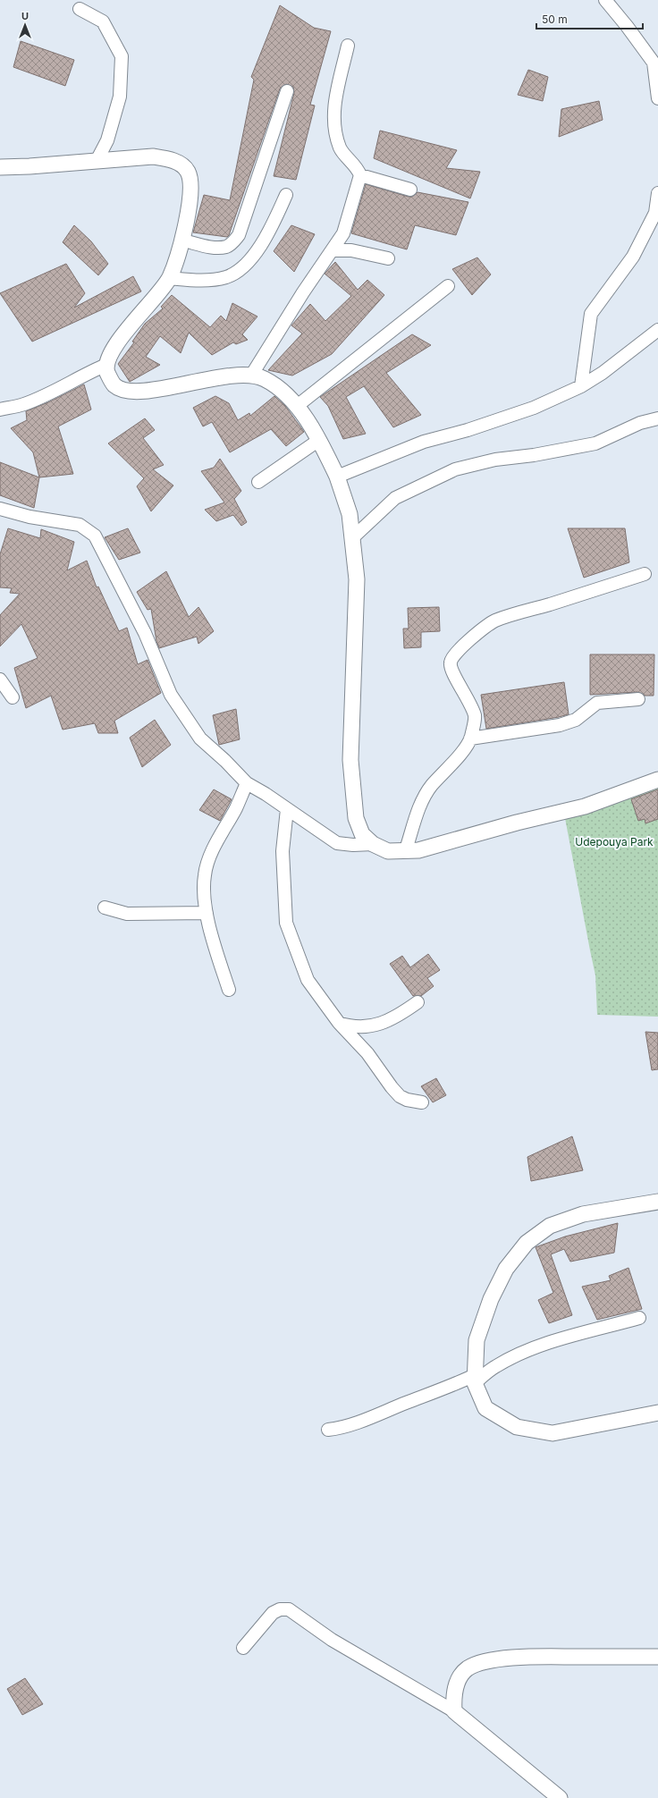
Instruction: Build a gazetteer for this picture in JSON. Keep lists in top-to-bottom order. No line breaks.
{"parks":["Udepouya Park"],"scale_bar":"50 m","north":"top"}
